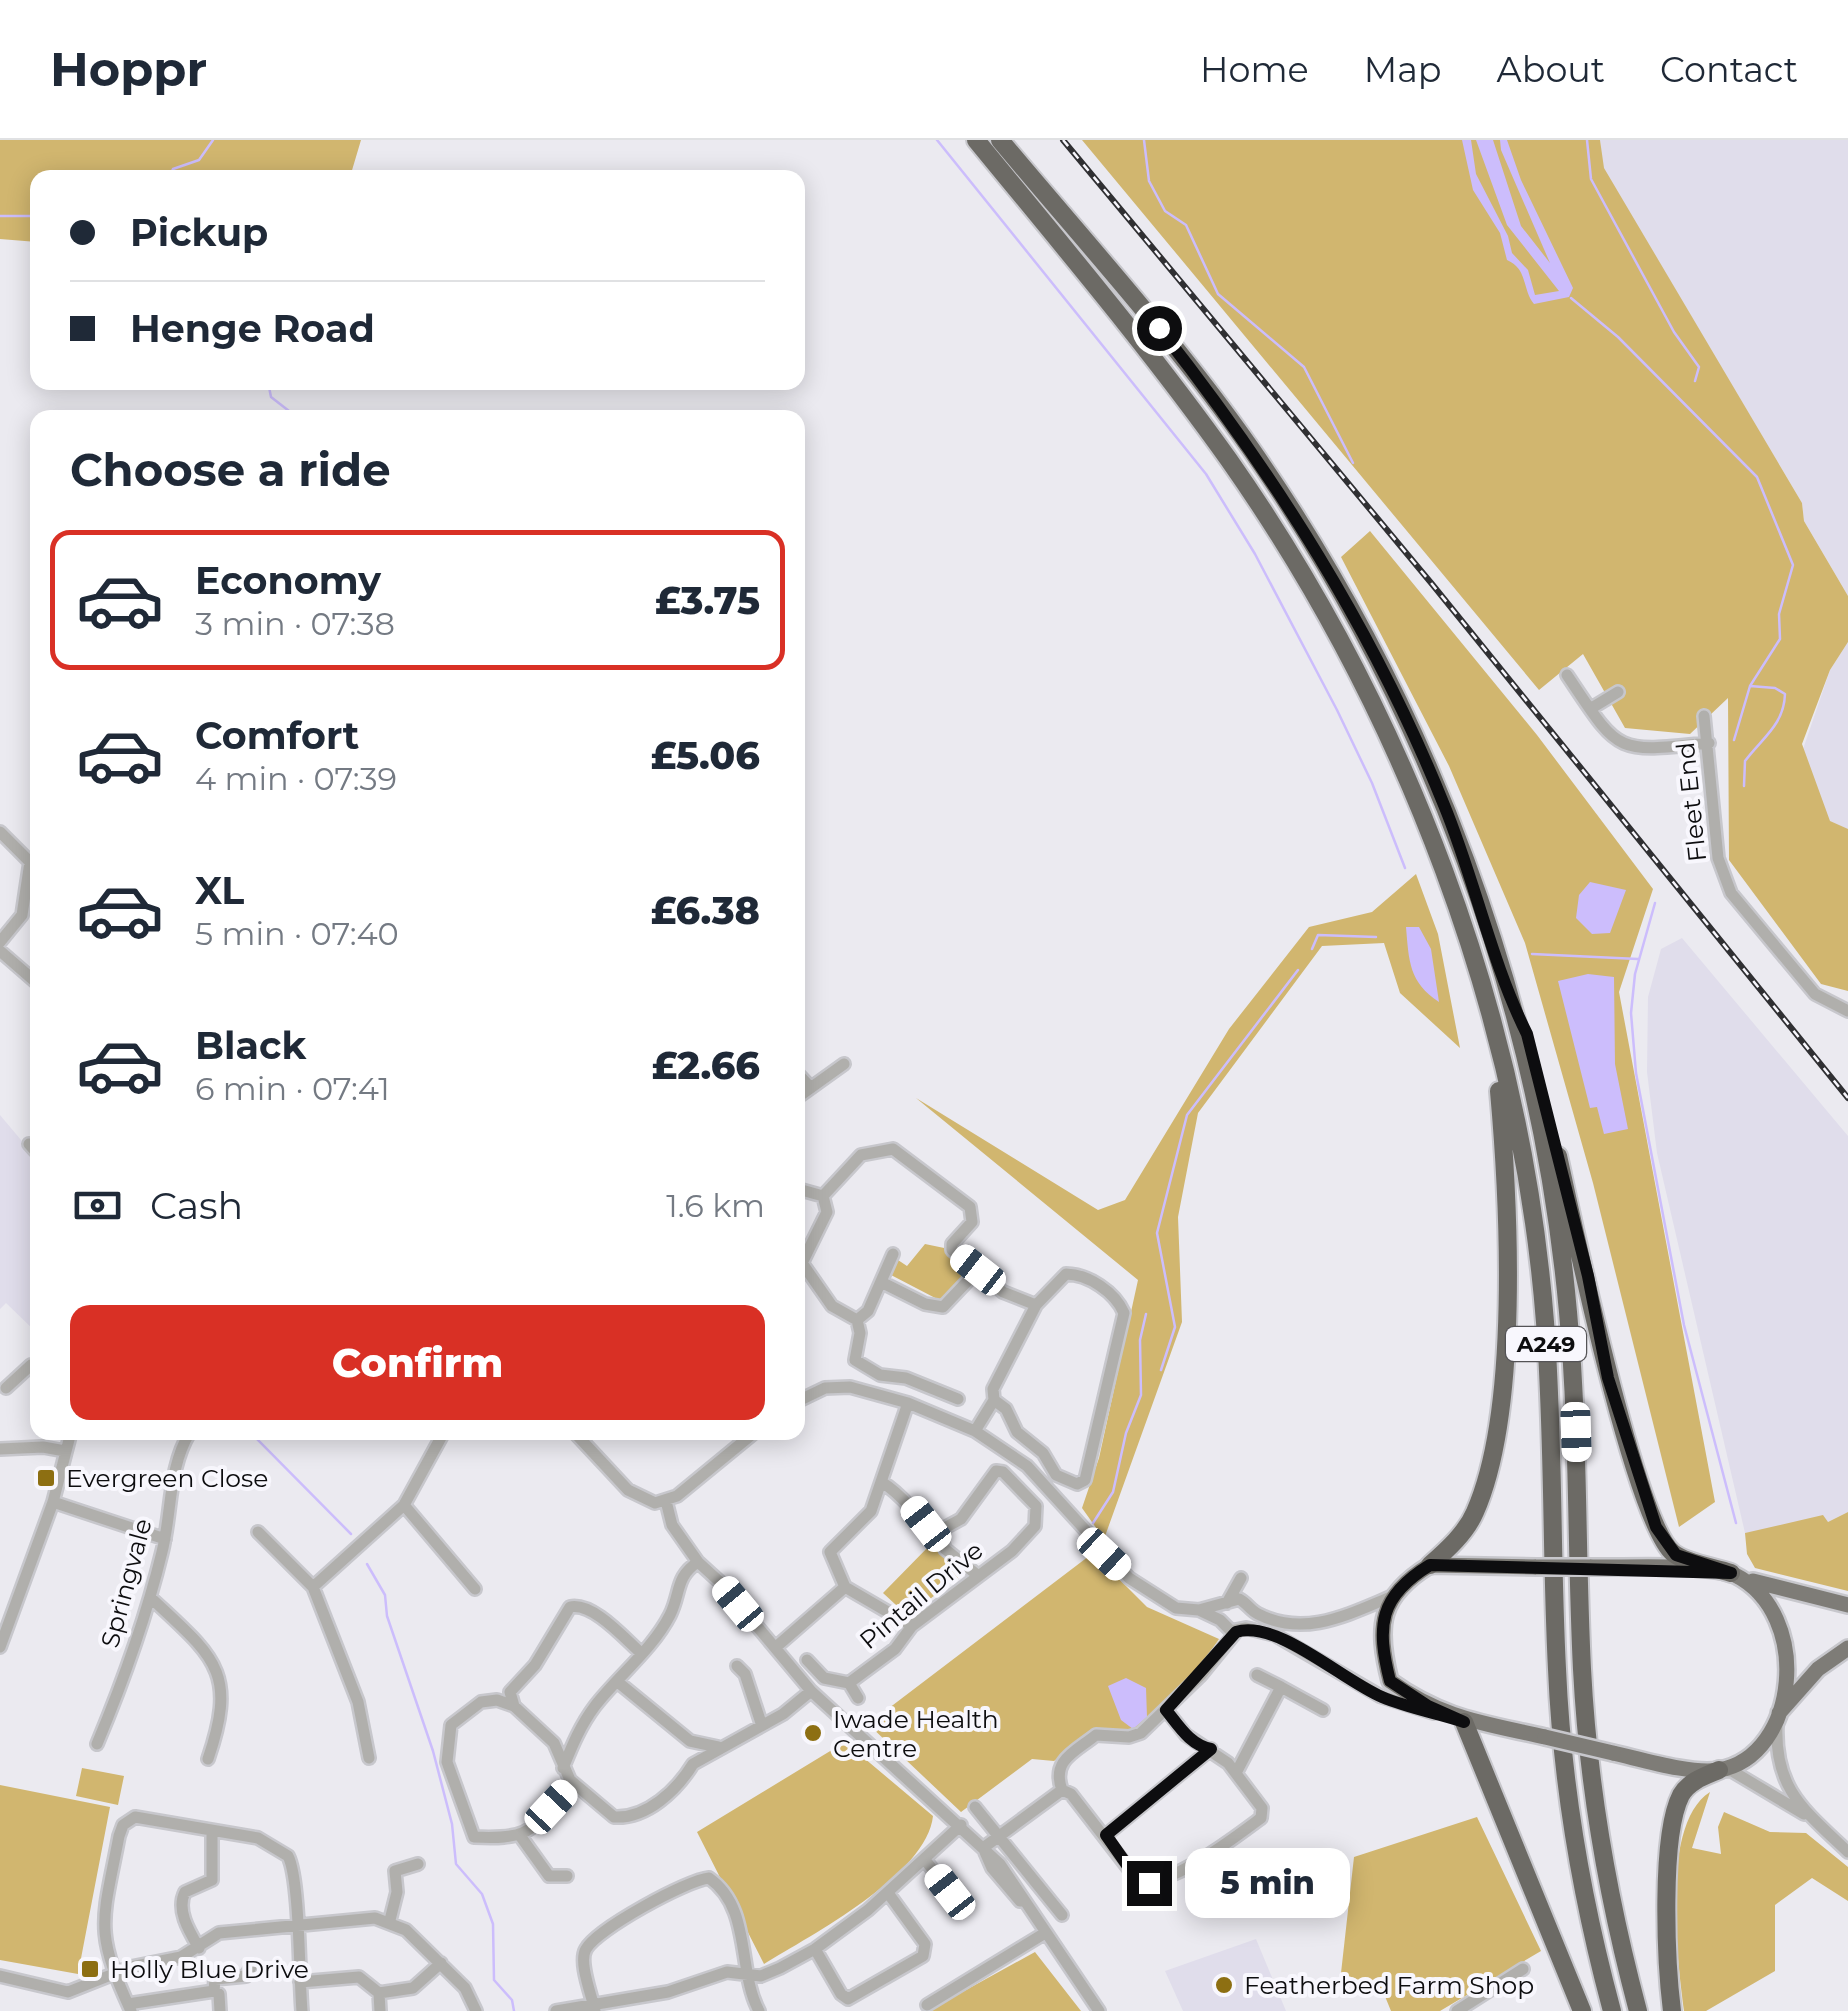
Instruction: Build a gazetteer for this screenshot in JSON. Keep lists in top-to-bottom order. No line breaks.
{"streets":{"highway":["A249"],"street":["Fleet End","Springvale","Pintail Drive"]},"places":{"transit":["Evergreen Close","Holly Blue Drive"],"other":["Iwade Health Centre","Featherbed Farm Shop"]},"page":{"header":"Hoppr","nav":["Home","Map","About","Contact"],"banner":["Pickup","Henge Road"],"heading":"Choose a ride","list":[{"name":"Economy","note":"3 min · 07:38","value":"£3.75"},{"name":"Comfort","note":"4 min · 07:39","value":"£5.06"},{"name":"XL","note":"5 min · 07:40","value":"£6.38"},{"name":"Black","note":"6 min · 07:41","value":"£2.66"}],"pay":["Cash","1.6 km"],"buttons":"Confirm","bubble":"5 min"}}
